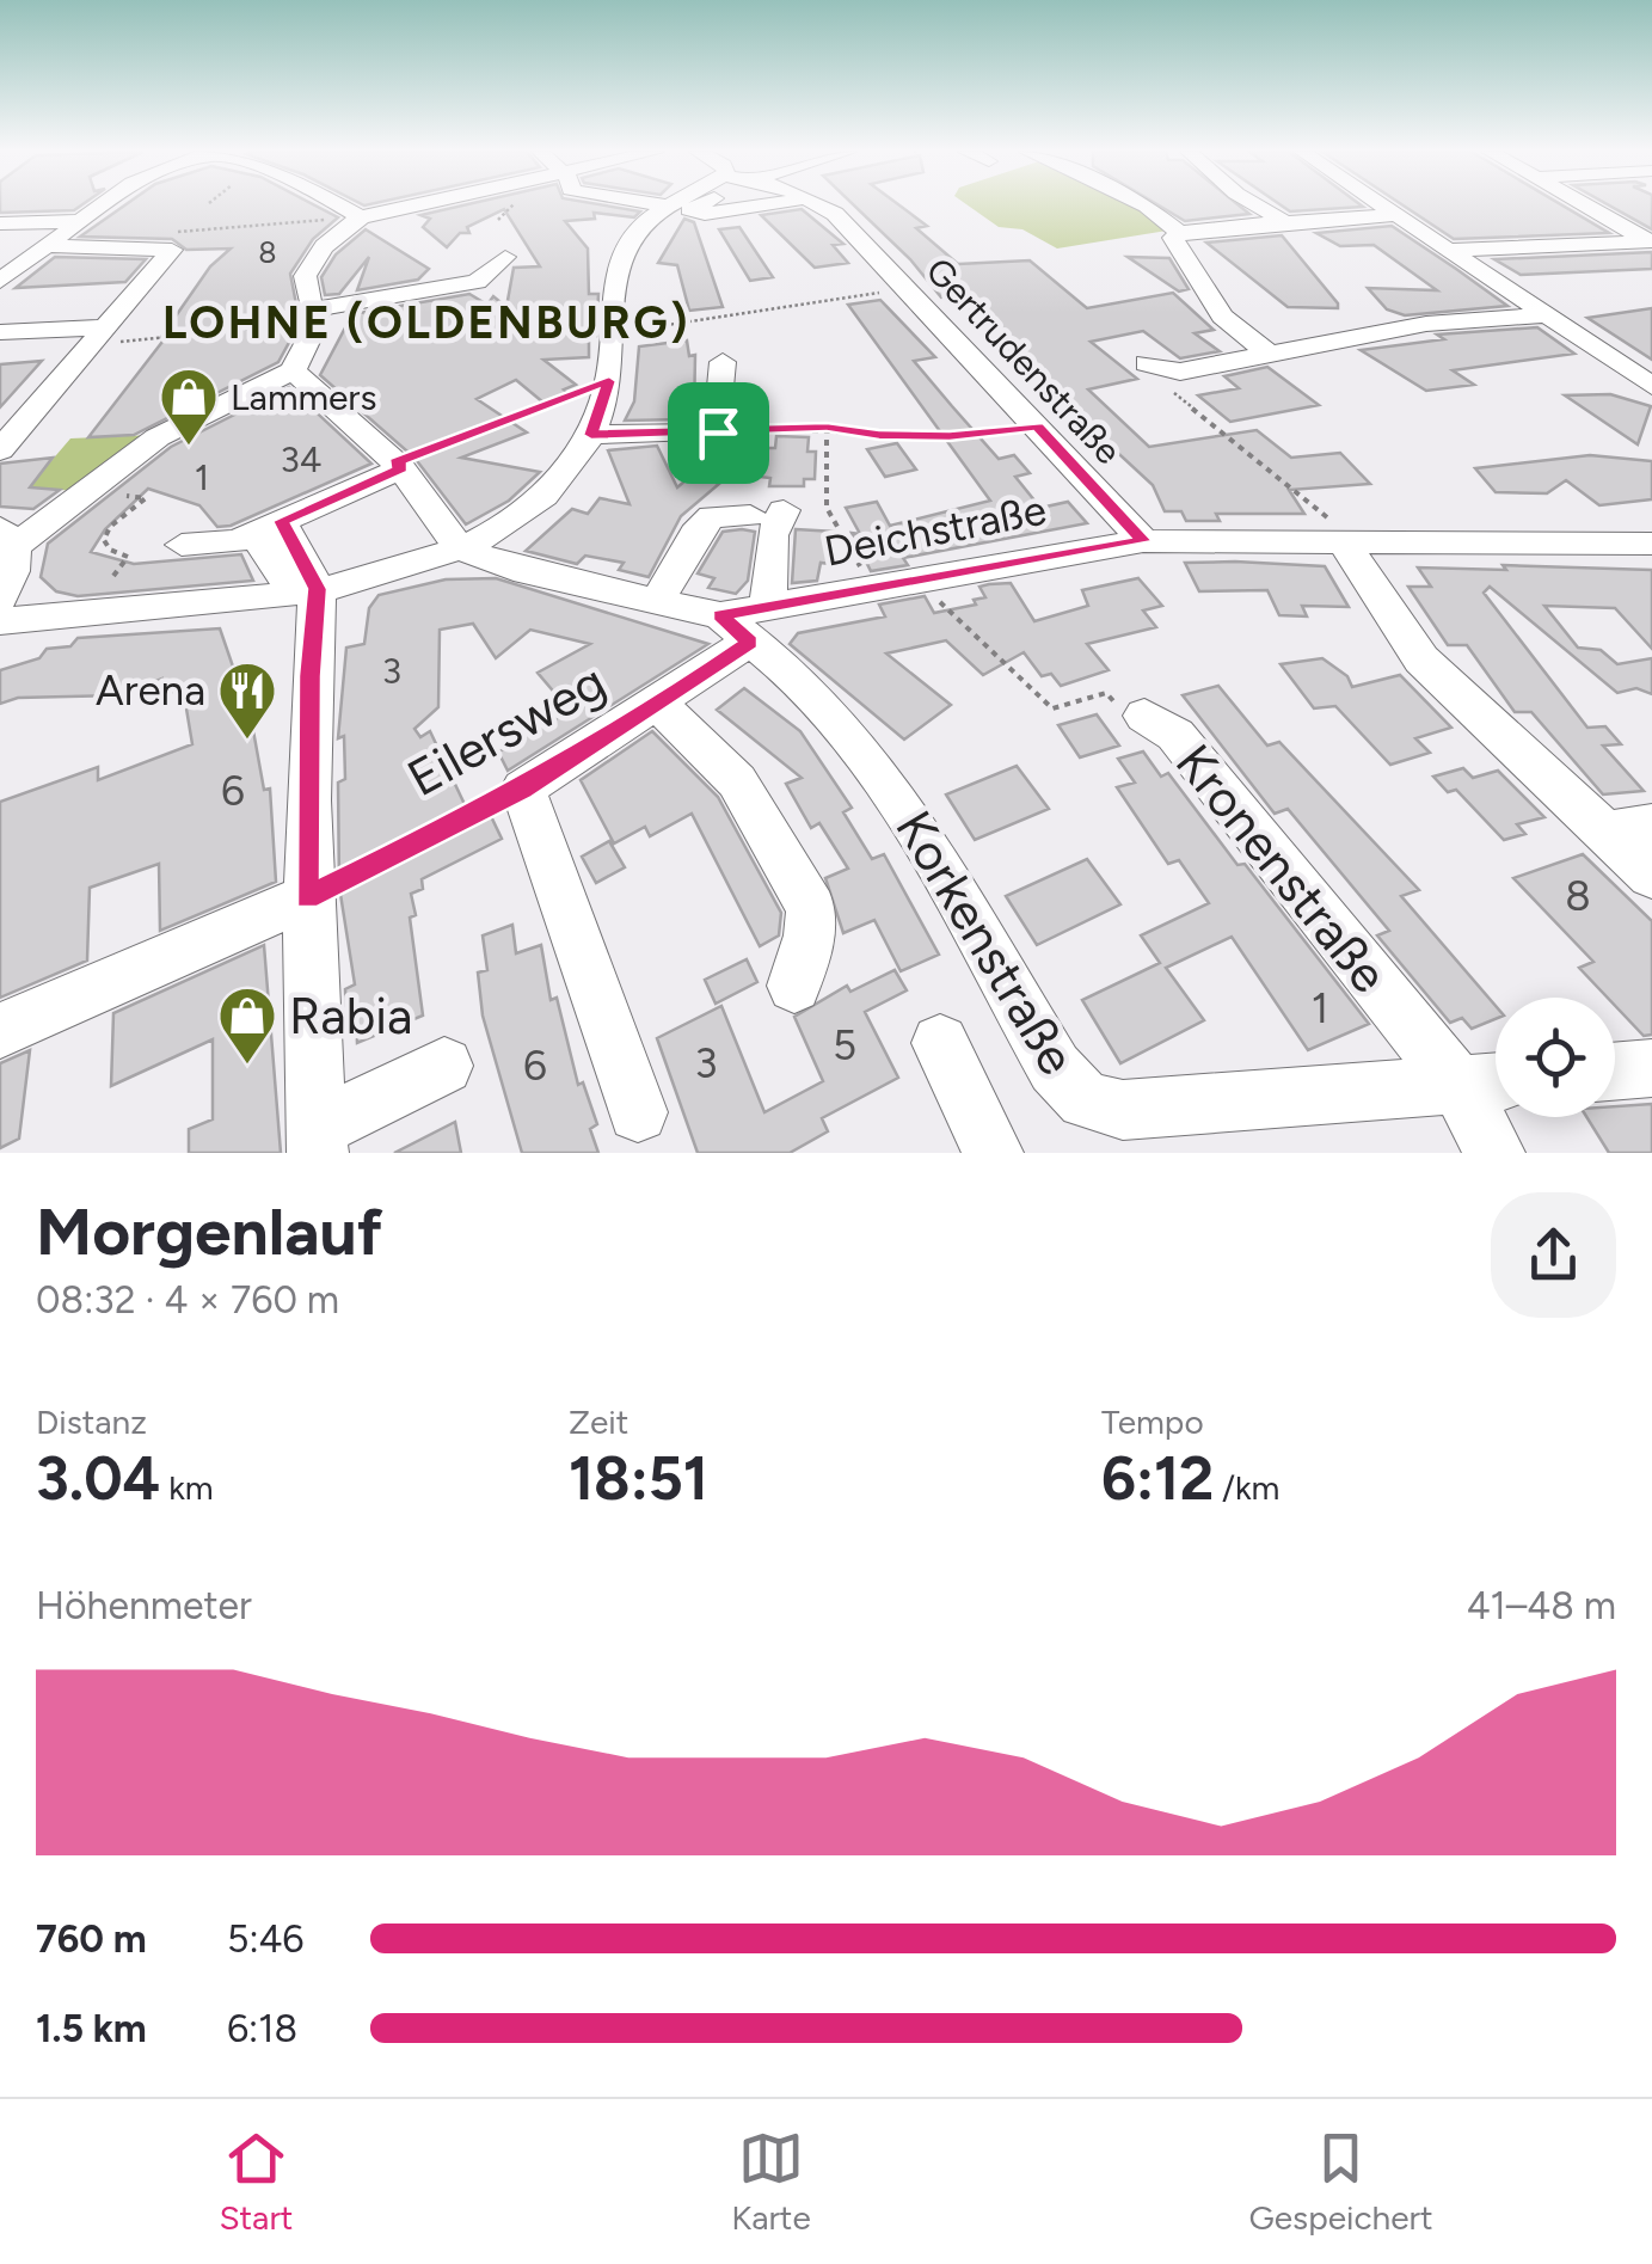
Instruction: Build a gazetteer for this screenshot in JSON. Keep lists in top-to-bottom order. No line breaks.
{"streets":{"street":["Gertrudenstraße","Deichstraße","Eilersweg","Kronenstraße","Korkenstraße"]},"crossings":[["Gertrudenstraße","Deichstraße"],["Deichstraße","Eilersweg"],["Deichstraße","Kronenstraße"],["Deichstraße","Korkenstraße"],["Eilersweg","Korkenstraße"],["Kronenstraße","Korkenstraße"]],"districts":["LOHNE (OLDENBURG)"],"places":{"shop":["Lammers","Rabia"],"restaurant":["Arena"]},"house_numbers":["8","34","1","3","6","8","1","5","3","6"],"page":{"heading":["Morgenlauf","08:32 · 4 × 760 m"],"stats":[["Distanz","3.04 km"],["Zeit","18:51"],["Tempo","6:12 /km"]],"chart":["Höhenmeter","41–48 m"],"list":[{"name":"760 m","note":"5:46"},{"name":"1.5 km","note":"6:18"}],"tabs":["Start","Karte","Gespeichert"]}}
